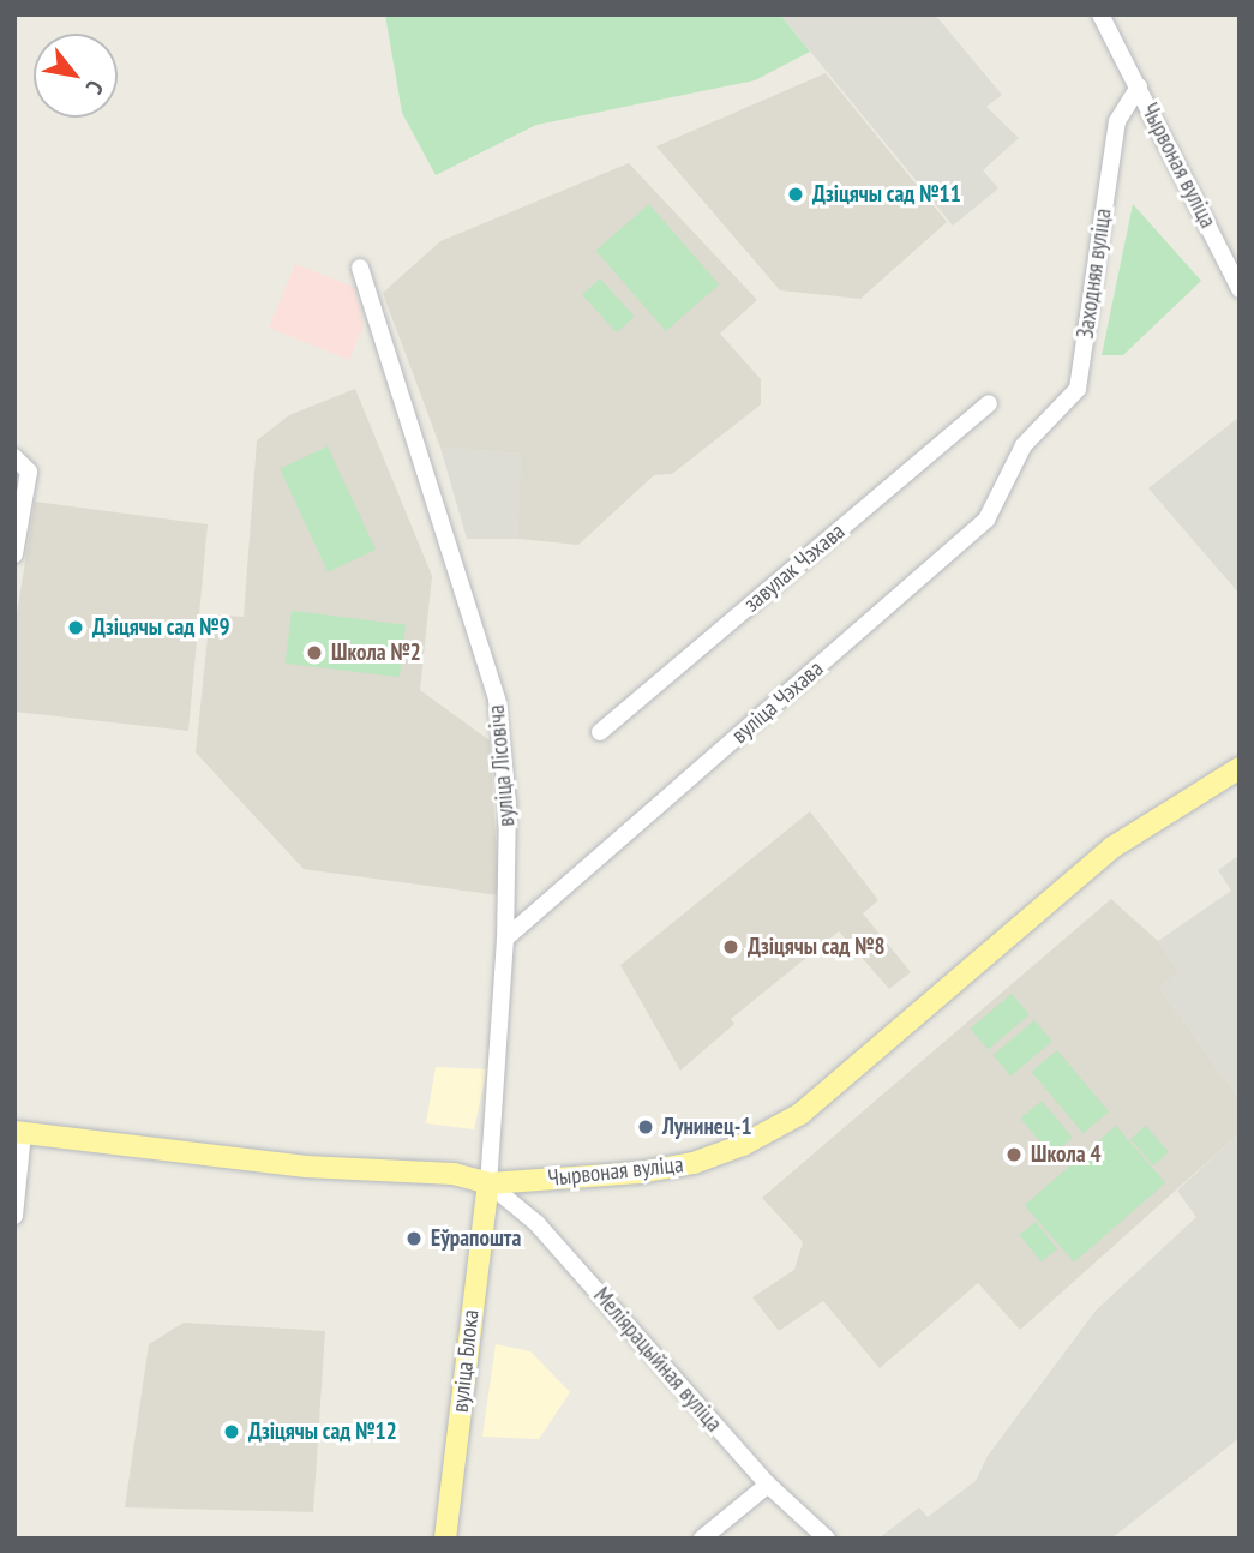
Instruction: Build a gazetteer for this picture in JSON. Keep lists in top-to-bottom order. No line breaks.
{"streets":{"main road":["Чырвоная вуліца","вуліца Блока"],"street":["Заходняя вуліца","завулак Чэхава","вуліца Чэхава","вуліца Лісовіча","Меліярацыйная вуліца"]},"crossings":[["Чырвоная вуліца","Заходняя вуліца"],["Чырвоная вуліца","вуліца Лісовіча"],["Чырвоная вуліца","Меліярацыйная вуліца"],["Чырвоная вуліца","вуліца Блока"],["Заходняя вуліца","вуліца Чэхава"],["вуліца Чэхава","вуліца Лісовіча"],["вуліца Лісовіча","Меліярацыйная вуліца"],["вуліца Лісовіча","вуліца Блока"],["Меліярацыйная вуліца","вуліца Блока"]],"places":["Дзіцячы сад №11","Дзіцячы сад №9","Школа №2","Дзіцячы сад №8","Лунинец-1","Школа 4","Еўрапошта","Дзіцячы сад №12"],"north":"bottom right"}
